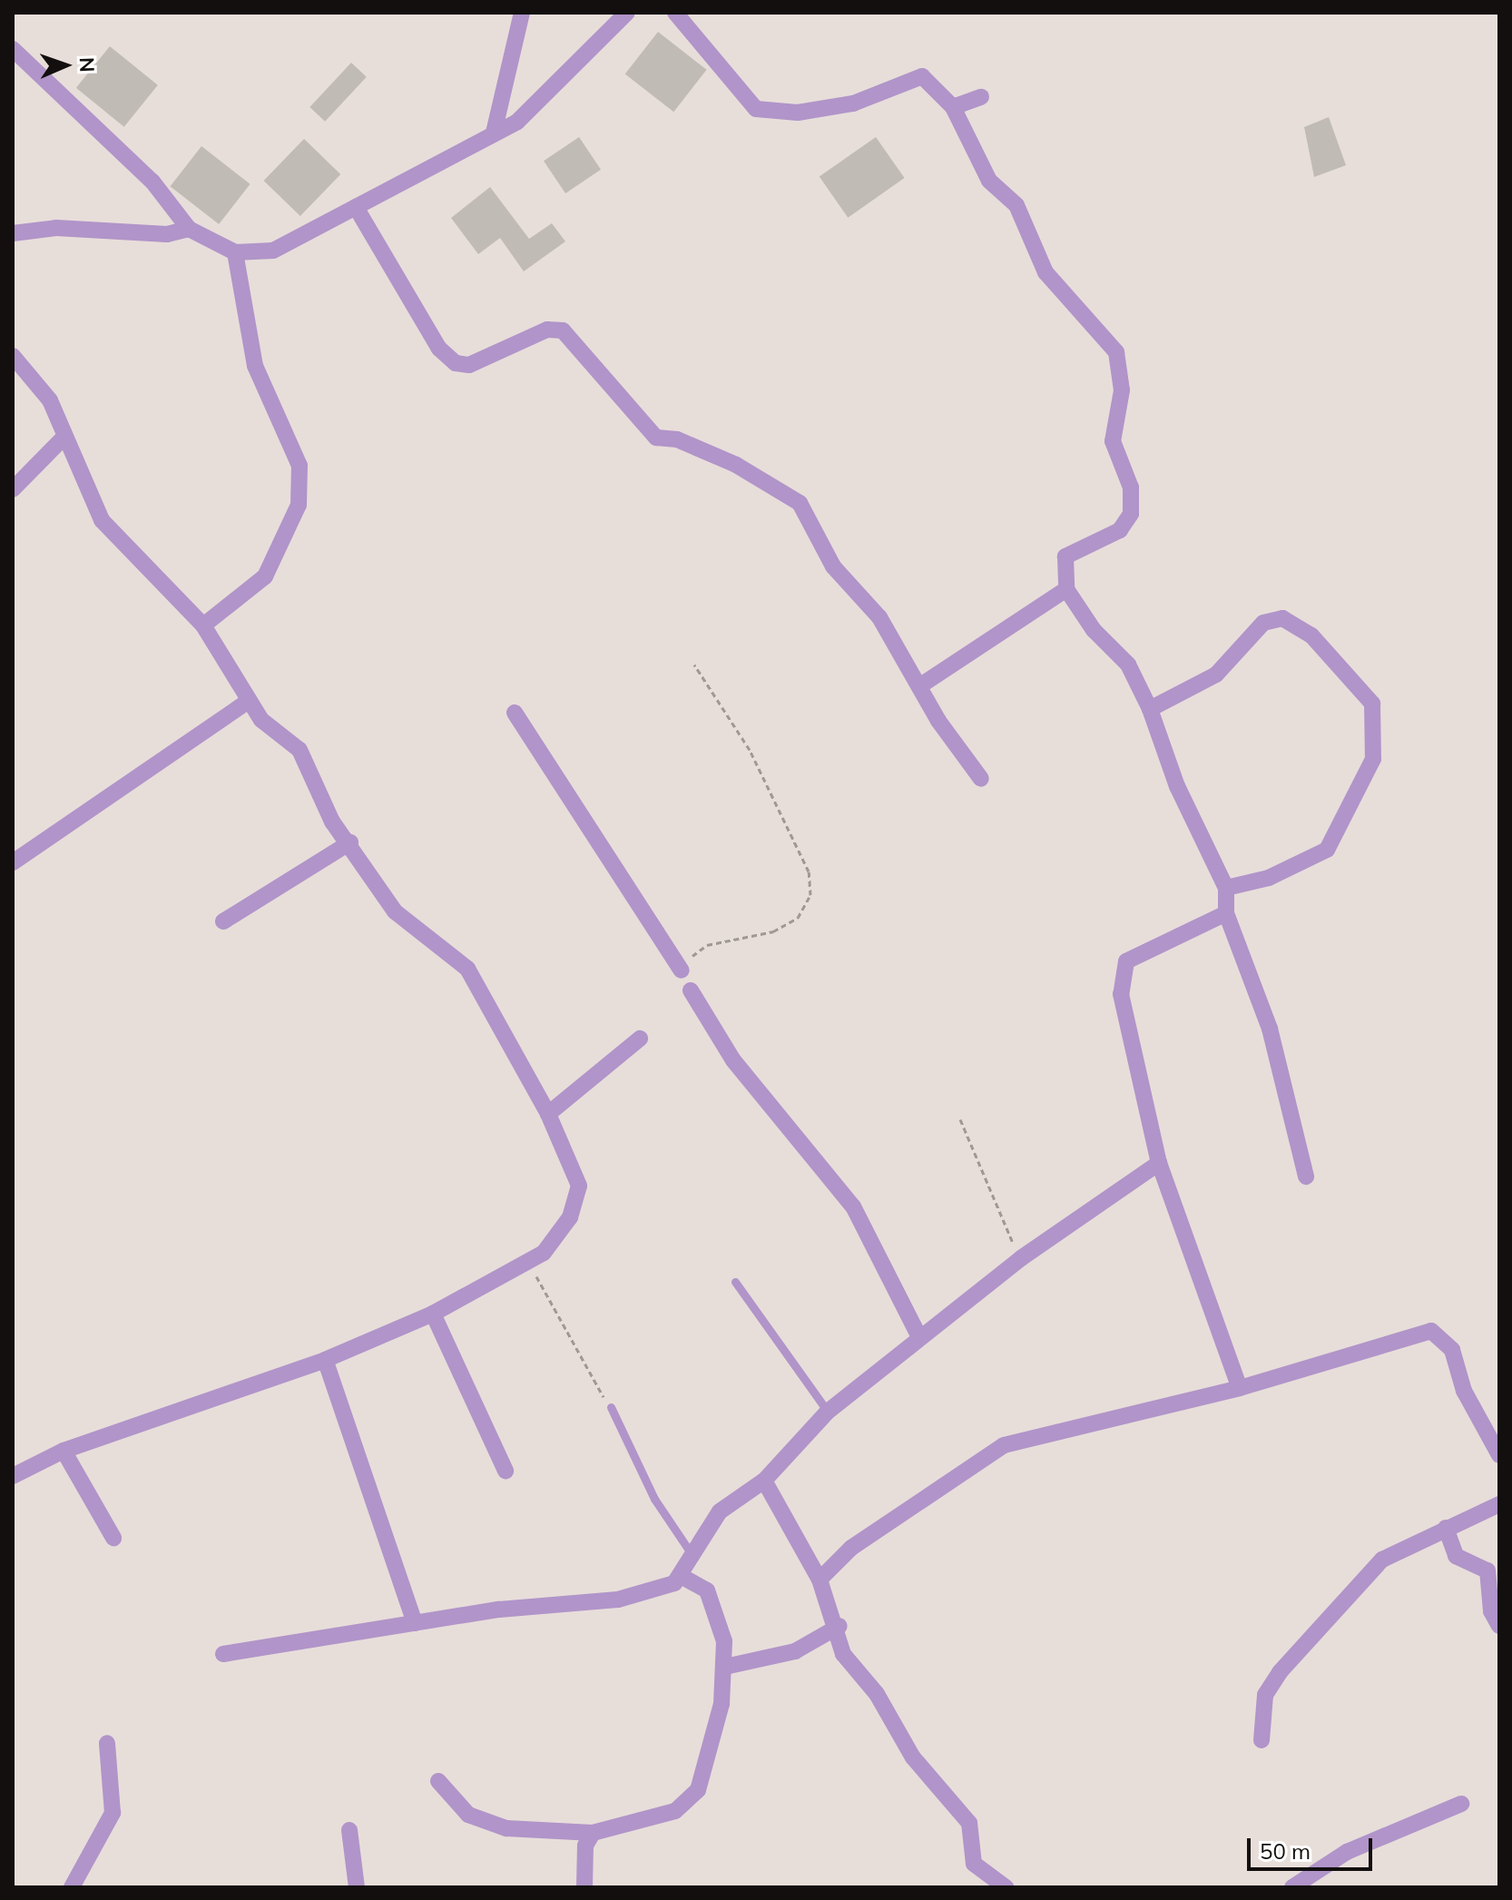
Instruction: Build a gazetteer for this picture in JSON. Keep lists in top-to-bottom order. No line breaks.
{"scale_bar":"50 m","north":"right"}
